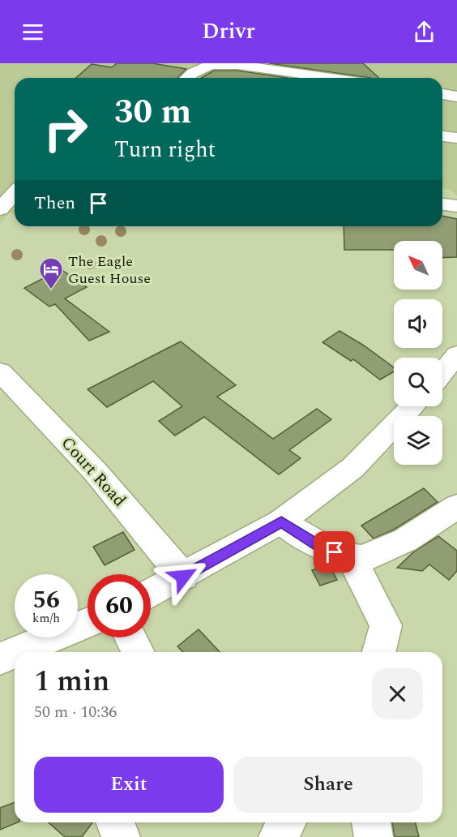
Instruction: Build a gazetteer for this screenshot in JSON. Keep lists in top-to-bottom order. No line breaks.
{"streets":{"main road":["Court Road"]},"places":{"hotel":["The Eagle Guest House"]},"north":"top left","page":{"header":"Drivr","turn":["30 m","Turn right"],"then":"Then","speed":"56 km/h","limit":"60","heading":["1 min","50 m · 10:36"],"buttons":["Exit","Share"]}}
